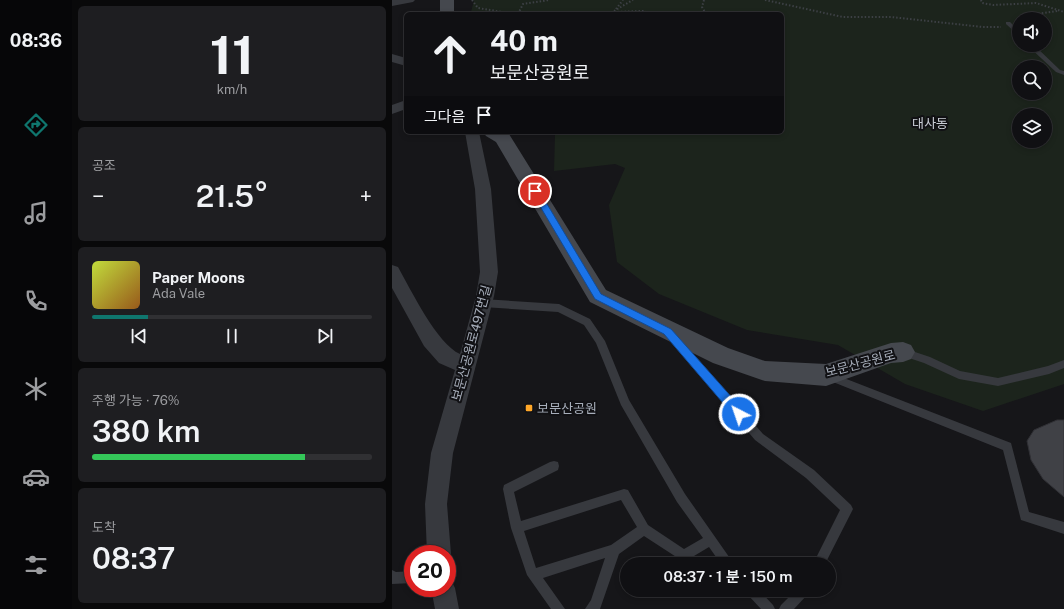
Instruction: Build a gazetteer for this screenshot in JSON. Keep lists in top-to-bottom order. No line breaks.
{"streets":{"main road":["보문산공원로"],"street":["보문산공원로497번길"]},"districts":["대사동"],"places":{"transit":["보문산공원"]},"page":{"tabs":"08:36","tile":[["11","km/h"],"공조",["주행 가능 · 76%","380 km"],["도착","08:37"]],"turn":["40 m","보문산공원로"],"then":"그다음","heat":["−","21.5°","+"],"song":["Paper Moons","Ada Vale"],"limit":"20","trip":"08:37 · 1 분 · 150 m"}}
